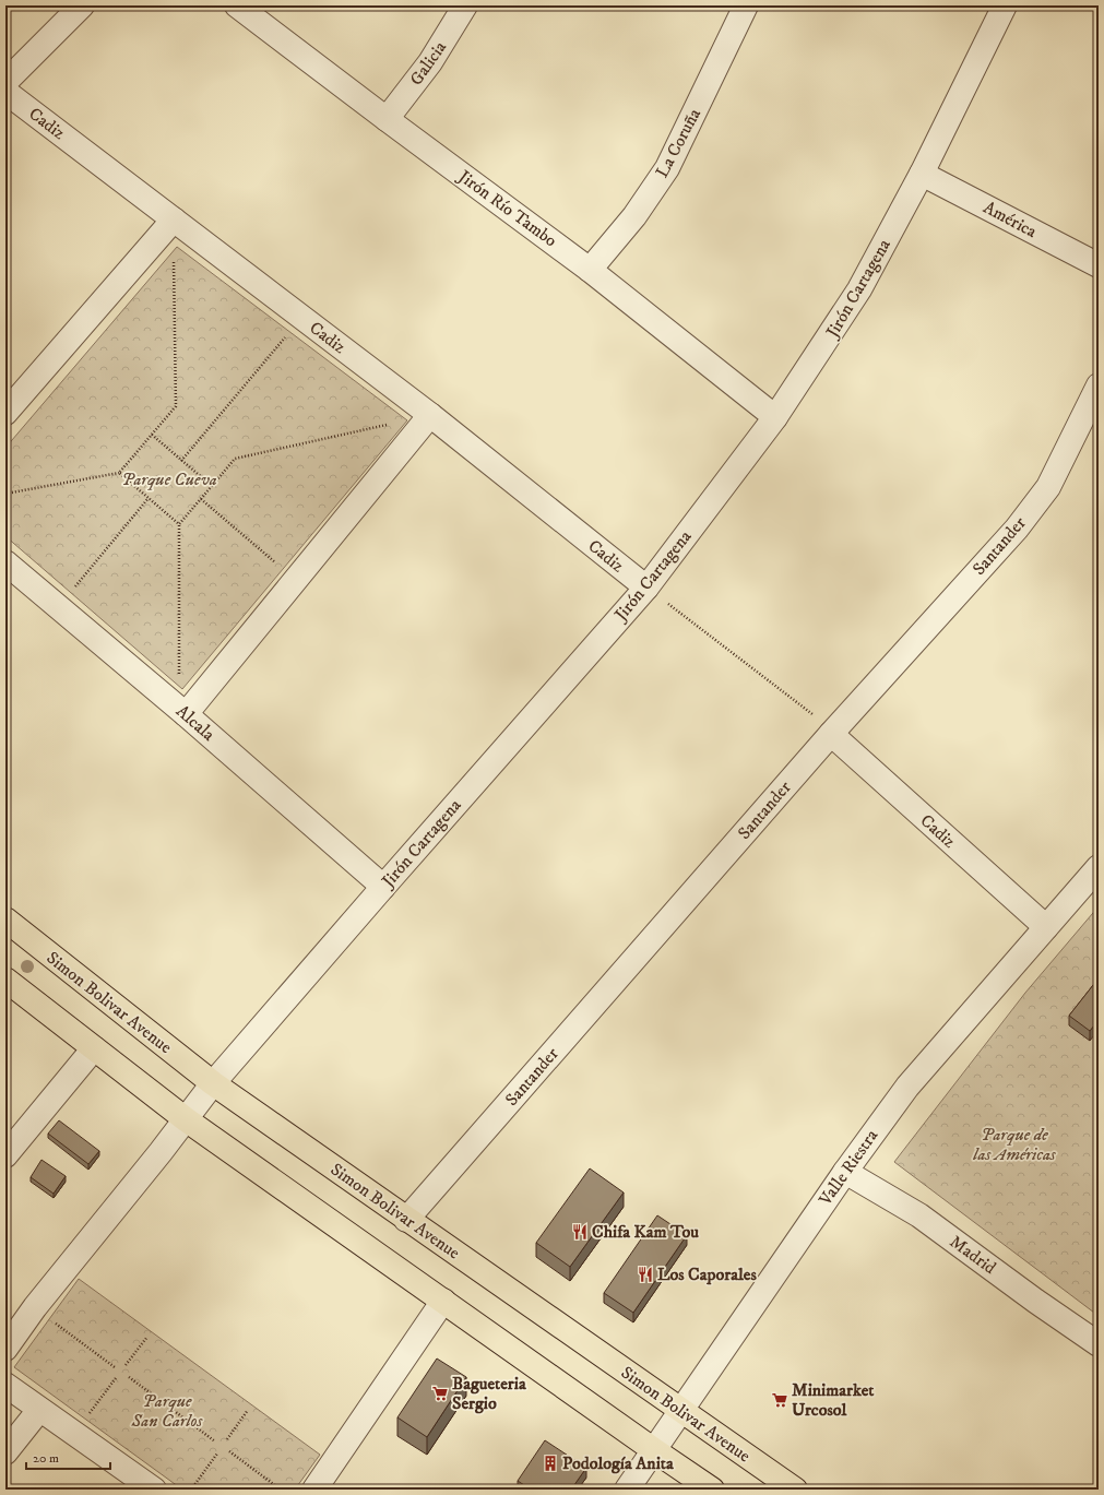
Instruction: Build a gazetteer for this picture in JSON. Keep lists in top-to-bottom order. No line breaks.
{"streets":{"main road":["Simon Bolivar Avenue"],"street":["Galicia","Cadiz","La Coruña","Jirón Río Tambo","América","Jirón Cartagena","Santander","Alcala","Valle Riestra","Madrid"]},"crossings":[["Galicia","Jirón Río Tambo"],["Cadiz","Jirón Cartagena"],["Cadiz","Santander"],["Cadiz","Valle Riestra"],["La Coruña","Jirón Río Tambo"],["Jirón Río Tambo","Jirón Cartagena"],["América","Jirón Cartagena"],["Jirón Cartagena","Alcala"],["Jirón Cartagena","Simon Bolivar Avenue"],["Santander","Simon Bolivar Avenue"],["Simon Bolivar Avenue","Valle Riestra"],["Valle Riestra","Madrid"]],"parks":["Parque Cueva","Parque de las Américas","Parque San Carlos"],"places":{"restaurant":["Chifa Kam Tou","Los Caporales"],"supermarket":["Bagueteria Sergio","Minimarket Urcosol"],"building":["Podología Anita"]},"scale_bar":"20 m"}
